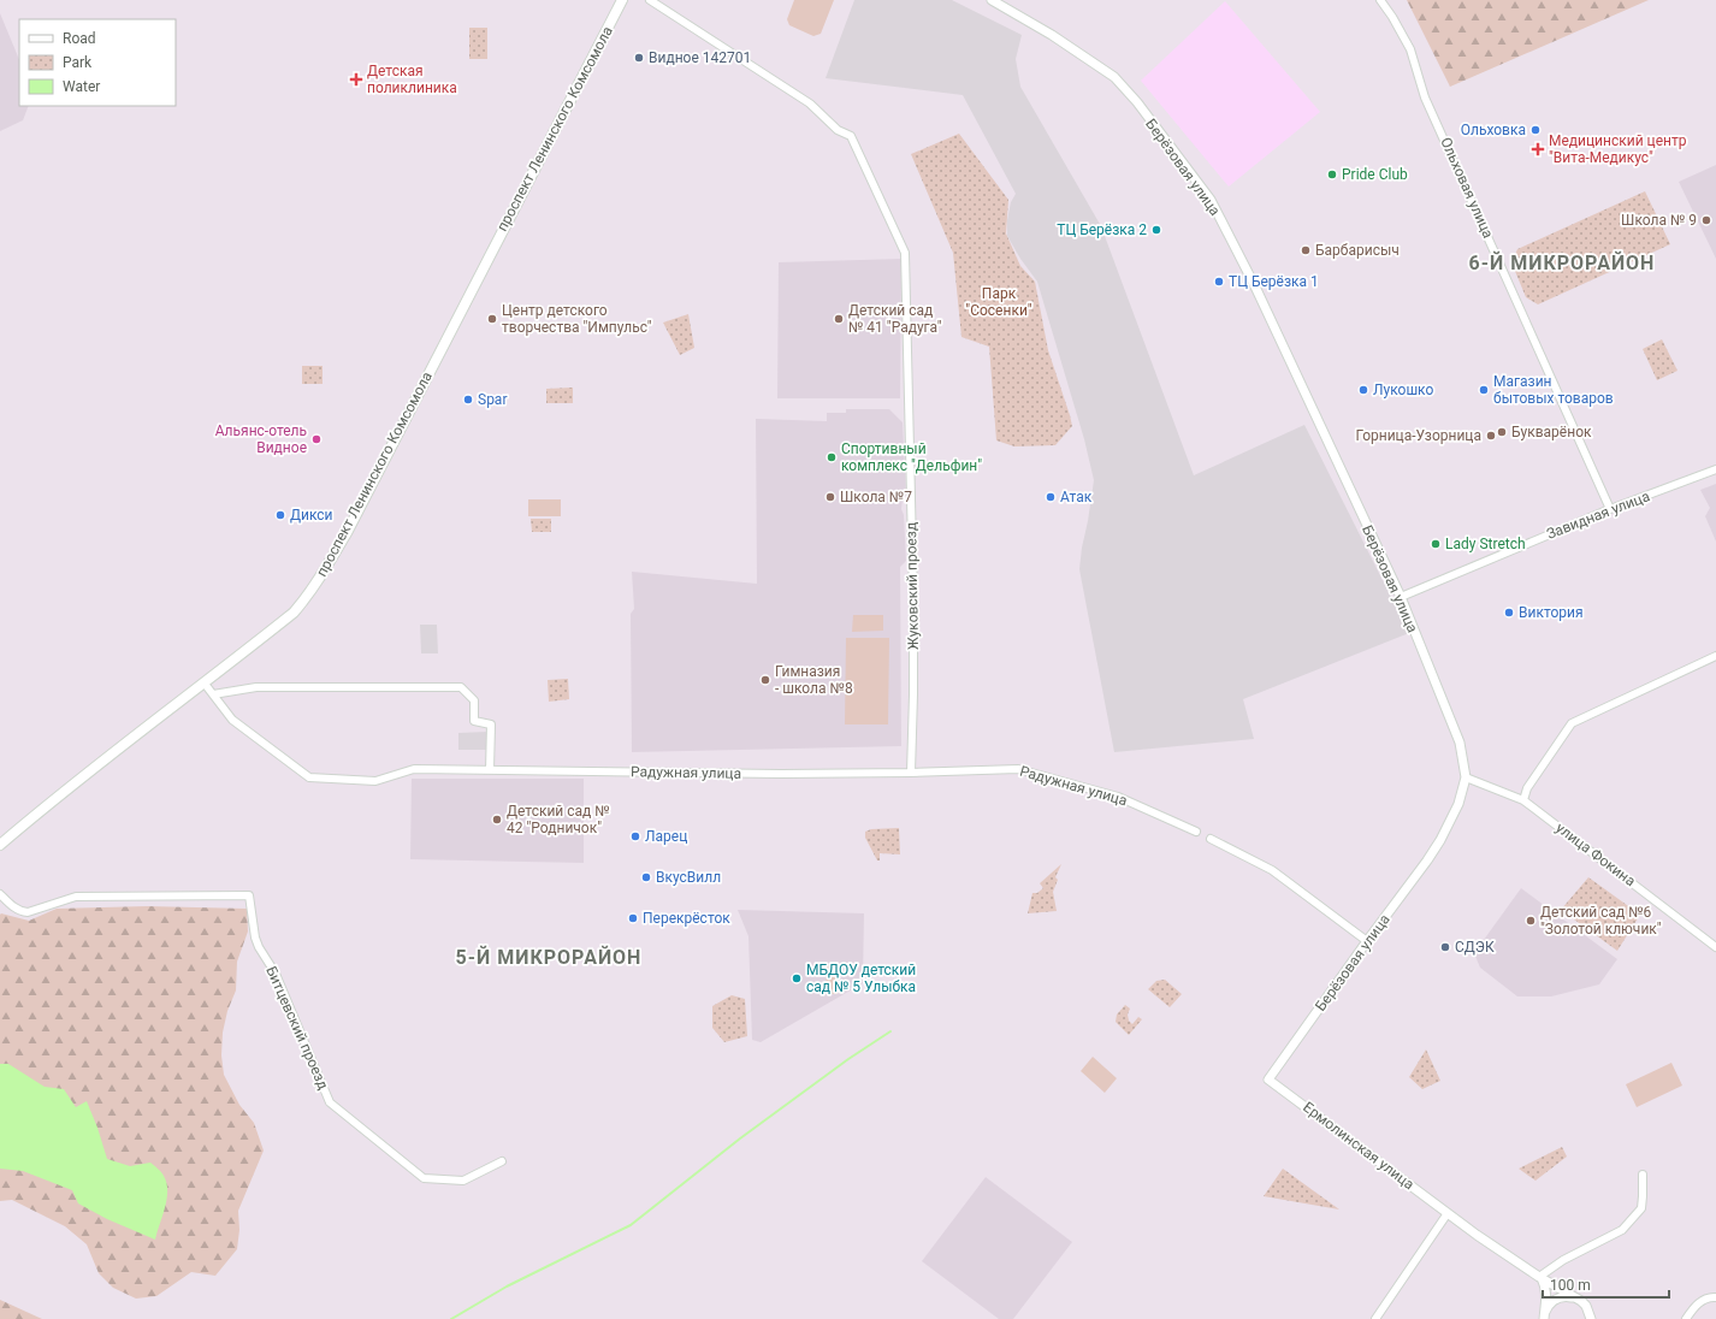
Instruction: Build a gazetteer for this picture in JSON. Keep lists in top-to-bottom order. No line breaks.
{"streets":{"main road":["проспект Ленинского Комсомола"],"street":["Берёзовая улица","Ольховая улица","Завидная улица","Жуковский проезд","Радужная улица","улица Фокина","Битцевский проезд","Ермолинская улица"]},"crossings":[["проспект Ленинского Комсомола","Радужная улица"],["Берёзовая улица","Завидная улица"],["Берёзовая улица","улица Фокина"],["Берёзовая улица","Ермолинская улица"],["Ольховая улица","Завидная улица"],["Жуковский проезд","Радужная улица"]],"districts":["6-Й МИКРОРАЙОН","5-Й МИКРОРАЙОН"],"parks":["Парк \"Сосенки\""],"places":{"other":["Видное 142701","Ольховка","Pride Club","Школа № 9","ТЦ Берёзка 2","Барбарисыч","ТЦ Берёзка 1","Центр детского творчества \"Импульс\"","Детский сад № 41 \"Радуга\"","Лукошко","Магазин бытовых товаров","Spar","Букварёнок","Горница-Узорница","Альянс-отель Видное","Спортивный комплекс \"Дельфин\"","Школа №7","Атак","Дикси","Lady Stretch","Виктория","Гимназия - школа №8","Детский сад № 42 \"Родничок\"","Ларец","ВкусВилл","Перекрёсток","Детский сад №6 \"Золотой ключик\"","СДЭК","МБДОУ детский сад № 5 Улыбка"],"health":["Детская поликлиника","Медицинский центр \"Вита-Медикус\""]},"legend":["Road","Park","Water"],"scale_bar":"100 m"}
